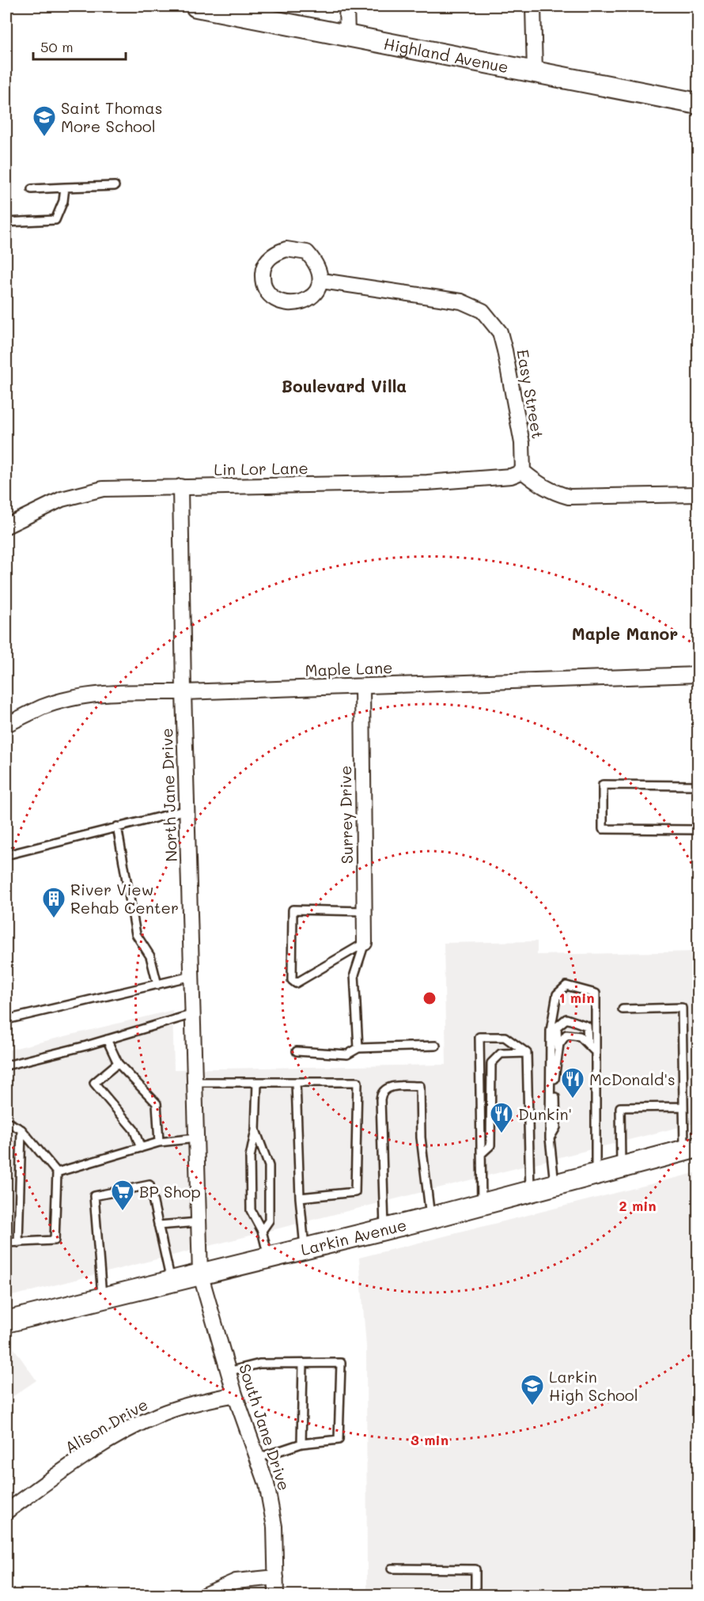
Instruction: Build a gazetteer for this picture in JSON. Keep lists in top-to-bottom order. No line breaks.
{"streets":{"main road":["Highland Avenue","Larkin Avenue"],"street":["Easy Street","Lin Lor Lane","Maple Lane","North Jane Drive","Surrey Drive","Alison Drive","South Jane Drive"]},"crossings":[["Easy Street","Lin Lor Lane"],["Lin Lor Lane","North Jane Drive"],["Maple Lane","North Jane Drive"],["Maple Lane","Surrey Drive"],["North Jane Drive","Larkin Avenue"],["North Jane Drive","South Jane Drive"],["Larkin Avenue","South Jane Drive"],["Alison Drive","South Jane Drive"]],"districts":["Boulevard Villa","Maple Manor"],"places":{"school or university":["Saint Thomas More School","Larkin High School"],"building":["River View Rehab Center"],"restaurant":["McDonald's","Dunkin'"],"supermarket":["BP Shop"]},"scale_bar":"50 m","rings":["1 min","2 min","3 min"]}
